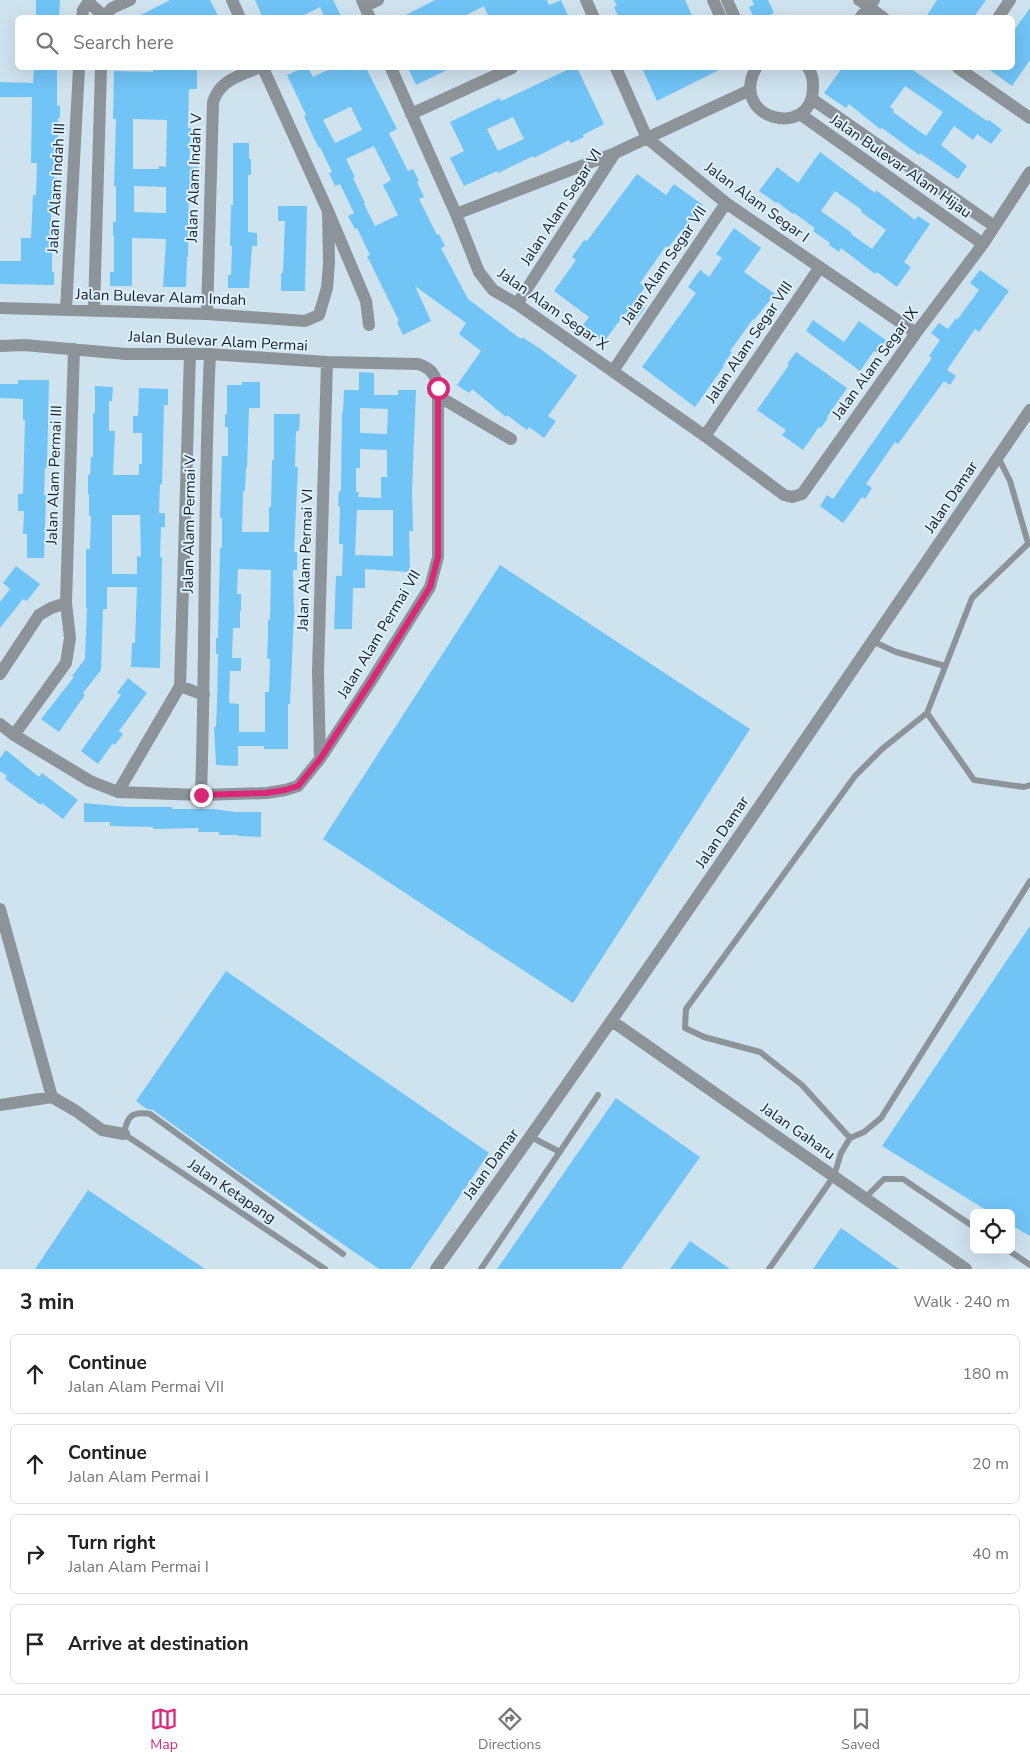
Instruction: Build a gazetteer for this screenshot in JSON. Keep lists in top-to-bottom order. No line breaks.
{"streets":{"street":["Jalan Bulevar Alam Hijau","Jalan Alam Indah V","Jalan Alam Indah III","Jalan Alam Segar I","Jalan Alam Segar VI","Jalan Alam Segar VII","Jalan Bulevar Alam Indah","Jalan Alam Segar X","Jalan Bulevar Alam Permai","Jalan Alam Segar VIII","Jalan Alam Segar IX","Jalan Alam Permai III","Jalan Damar","Jalan Alam Permai V","Jalan Alam Permai VI","Jalan Alam Permai VII","Jalan Gaharu"],"lane":["Jalan Ketapang"]},"crossings":[["Jalan Bulevar Alam Hijau","Jalan Alam Segar IX"],["Jalan Alam Indah V","Jalan Bulevar Alam Indah"],["Jalan Alam Indah III","Jalan Bulevar Alam Indah"],["Jalan Alam Segar I","Jalan Alam Segar VI"],["Jalan Alam Segar I","Jalan Alam Segar VII"],["Jalan Alam Segar I","Jalan Alam Segar VIII"],["Jalan Alam Segar I","Jalan Alam Segar IX"],["Jalan Alam Segar VI","Jalan Alam Segar X"],["Jalan Alam Segar VII","Jalan Alam Segar X"],["Jalan Alam Segar X","Jalan Alam Segar VIII"],["Jalan Alam Segar X","Jalan Alam Segar IX"],["Jalan Bulevar Alam Permai","Jalan Alam Permai III"],["Jalan Bulevar Alam Permai","Jalan Alam Permai V"],["Jalan Bulevar Alam Permai","Jalan Alam Permai VI"],["Jalan Bulevar Alam Permai","Jalan Alam Permai VII"],["Jalan Alam Permai III","Jalan Alam Permai VII"],["Jalan Damar","Jalan Gaharu"],["Jalan Alam Permai V","Jalan Alam Permai VII"],["Jalan Alam Permai VI","Jalan Alam Permai VII"]],"page":{"search":"Search here","heading":["3 min","Walk · 240 m"],"list":[["Continue","Jalan Alam Permai VII","180 m"],["Continue","Jalan Alam Permai I","20 m"],["Turn right","Jalan Alam Permai I","40 m"],"Arrive at destination"],"nav":["Map","Directions","Saved"]}}
